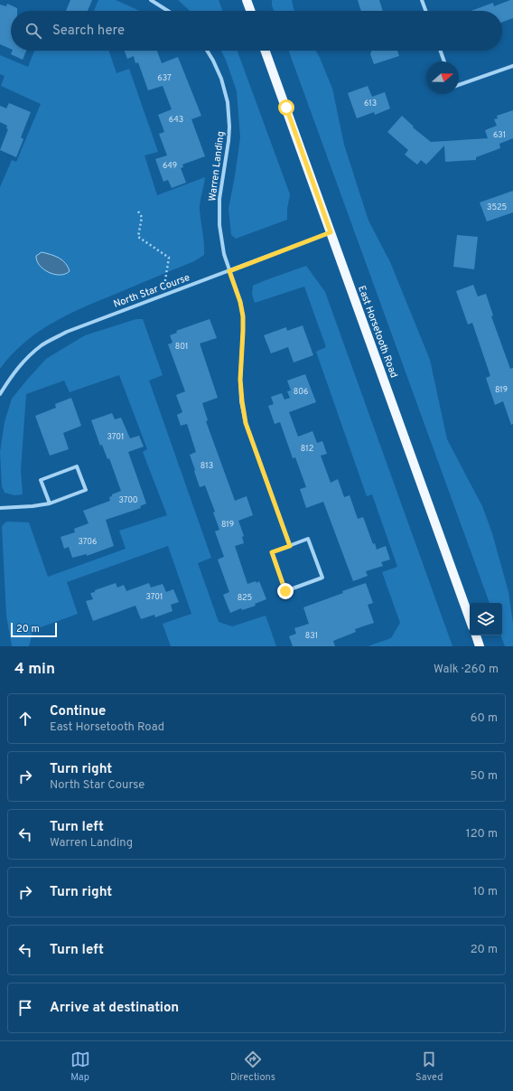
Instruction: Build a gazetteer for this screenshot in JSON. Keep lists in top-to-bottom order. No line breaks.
{"streets":{"main road":["East Horsetooth Road"],"street":["Warren Landing","North Star Course"]},"crossings":[["Warren Landing","North Star Course"],["North Star Course","East Horsetooth Road"]],"house_numbers":["637","613","643","631","649","3525","801","819","806","3701","812","813","3700","819","3706","3701","825","831"],"scale_bar":"20 m","north":"right","page":{"search":"Search here","scale":"20 m","heading":["4 min","Walk · 260 m"],"list":[["Continue","East Horsetooth Road","60 m"],["Turn right","North Star Course","50 m"],["Turn left","Warren Landing","120 m"],["Turn right","10 m"],["Turn left","20 m"],"Arrive at destination"],"nav":["Map","Directions","Saved"]}}
